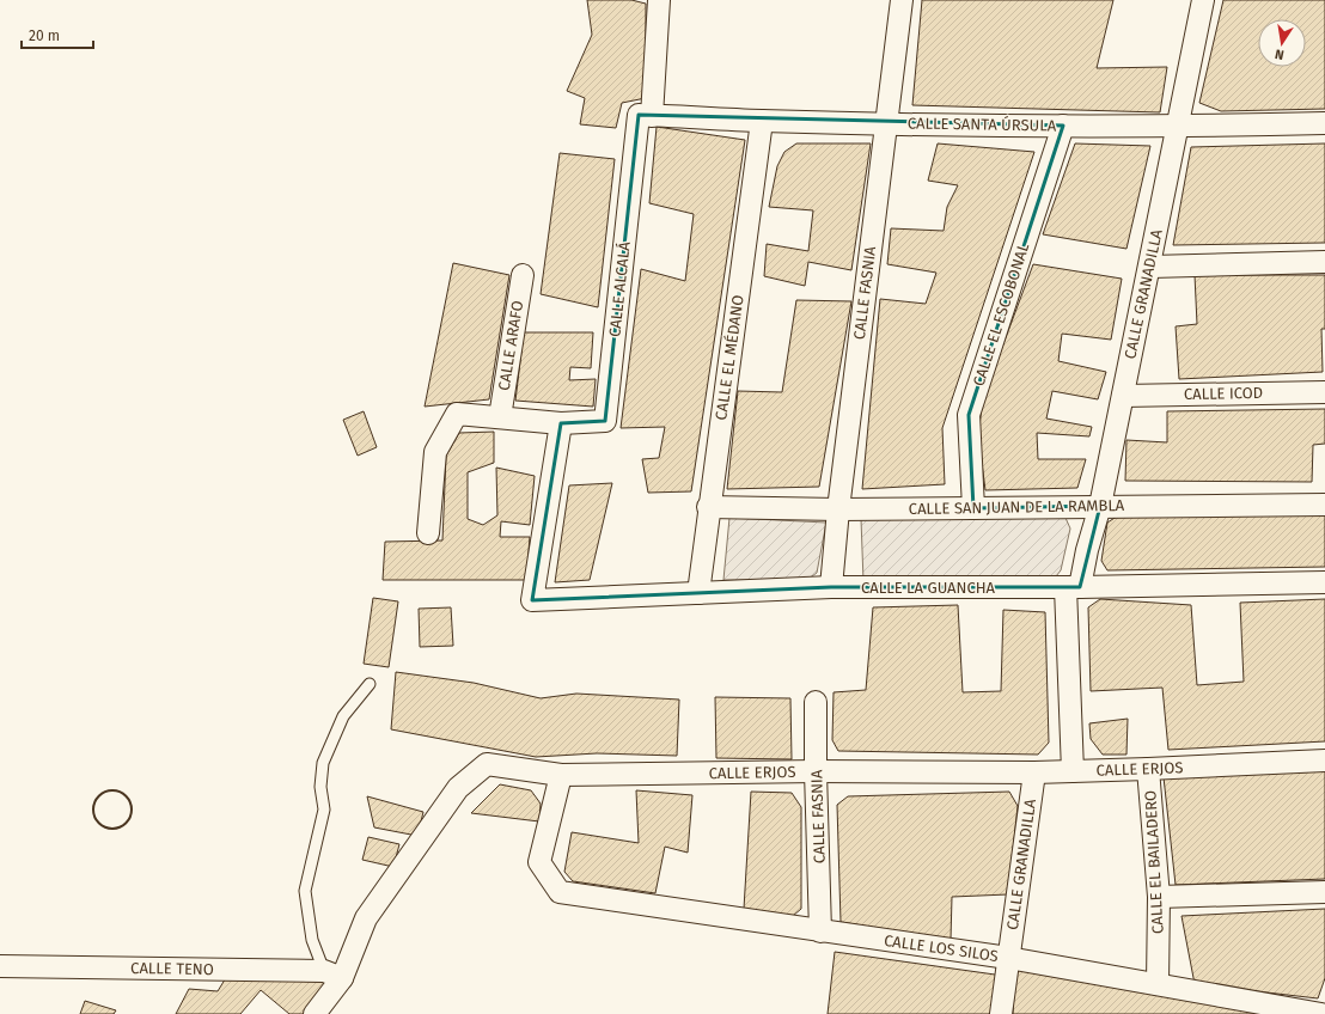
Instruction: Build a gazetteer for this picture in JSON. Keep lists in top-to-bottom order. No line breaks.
{"streets":{"street":["CALLE SANTA ÚRSULA","CALLE ALCALÁ","CALLE FASNIA","CALLE GRANADILLA","CALLE EL ESCOBONAL","CALLE ARAFO","CALLE EL MÉDANO","CALLE ICOD","CALLE SAN JUAN DE LA RAMBLA","CALLE LA GUANCHA","CALLE ERJOS","CALLE EL BAILADERO","CALLE LOS SILOS","CALLE TENO"]},"crossings":[["CALLE SANTA ÚRSULA","CALLE ALCALÁ"],["CALLE SANTA ÚRSULA","CALLE FASNIA"],["CALLE SANTA ÚRSULA","CALLE GRANADILLA"],["CALLE SANTA ÚRSULA","CALLE EL ESCOBONAL"],["CALLE SANTA ÚRSULA","CALLE EL MÉDANO"],["CALLE ALCALÁ","CALLE ARAFO"],["CALLE ALCALÁ","CALLE LA GUANCHA"],["CALLE FASNIA","CALLE SAN JUAN DE LA RAMBLA"],["CALLE FASNIA","CALLE LA GUANCHA"],["CALLE FASNIA","CALLE ERJOS"],["CALLE FASNIA","CALLE LOS SILOS"],["CALLE GRANADILLA","CALLE ICOD"],["CALLE GRANADILLA","CALLE SAN JUAN DE LA RAMBLA"],["CALLE GRANADILLA","CALLE LA GUANCHA"],["CALLE GRANADILLA","CALLE ERJOS"],["CALLE GRANADILLA","CALLE LOS SILOS"],["CALLE EL ESCOBONAL","CALLE SAN JUAN DE LA RAMBLA"],["CALLE EL MÉDANO","CALLE SAN JUAN DE LA RAMBLA"],["CALLE EL MÉDANO","CALLE LA GUANCHA"],["CALLE ERJOS","CALLE EL BAILADERO"],["CALLE ERJOS","CALLE LOS SILOS"],["CALLE ERJOS","CALLE TENO"],["CALLE EL BAILADERO","CALLE LOS SILOS"]],"scale_bar":"20 m","north":"bottom"}
